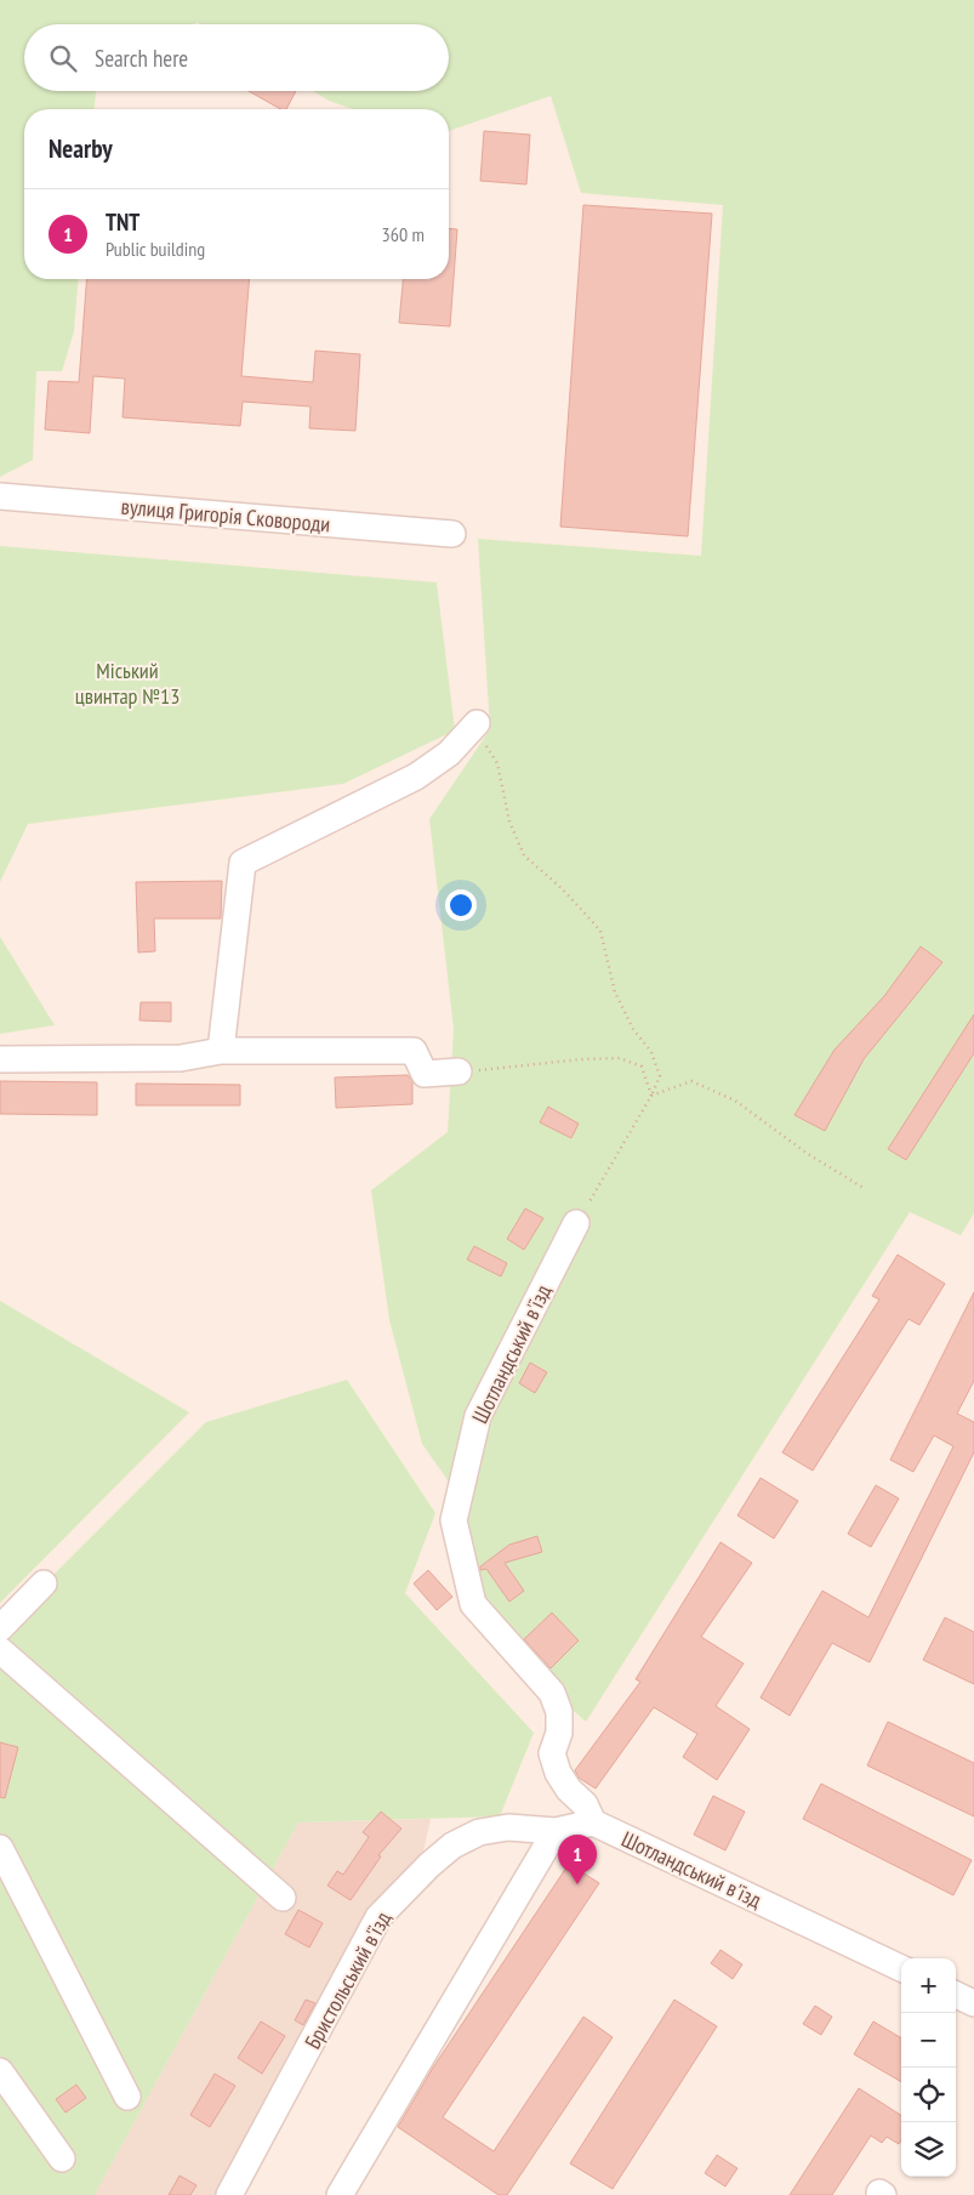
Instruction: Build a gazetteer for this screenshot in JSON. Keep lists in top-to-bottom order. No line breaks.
{"streets":{"street":["вулиця Григорія Сковороди","Шотландський в'їзд","Бристольський в'їзд"]},"crossings":[["Шотландський в'їзд","Бристольський в'їзд"]],"parks":["Міський цвинтар №13"],"page":{"search":"Search here","heading":"Nearby","list":[{"mark":"1","name":"TNT","note":"Public building","value":"360 m"}],"pins":"1","map_buttons":["+","−"]}}
